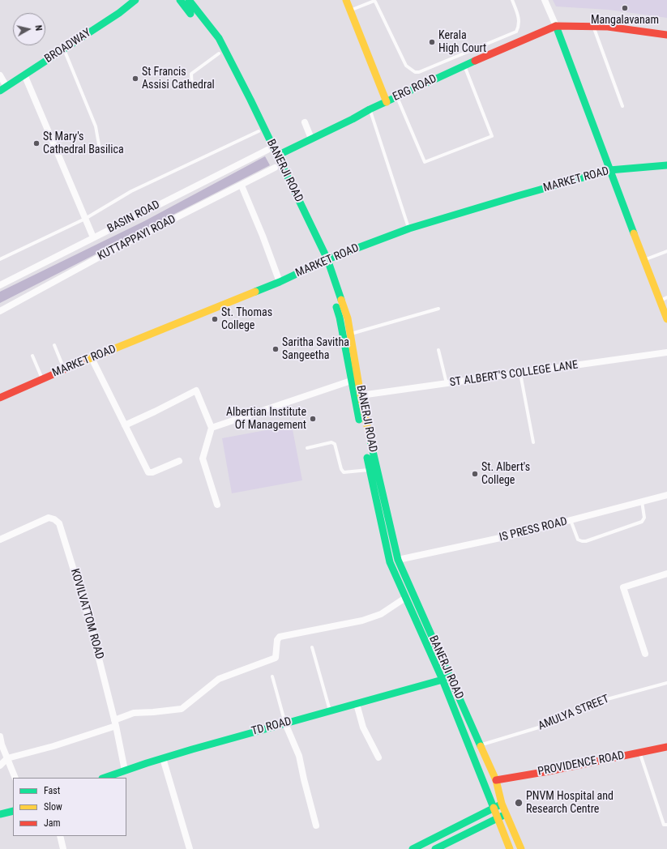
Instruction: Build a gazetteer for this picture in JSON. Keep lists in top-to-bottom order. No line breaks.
{"streets":{"street":["BROADWAY","ERG ROAD","BANERJI ROAD","MARKET ROAD","BASIN ROAD","KUTTAPPAYI ROAD","ST ALBERT'S COLLEGE LANE","IS PRESS ROAD","KOVILVATTOM ROAD","TD ROAD","PROVIDENCE ROAD"],"lane":["AMULYA STREET"]},"crossings":[["ERG ROAD","BANERJI ROAD"],["BANERJI ROAD","MARKET ROAD"],["BANERJI ROAD","BASIN ROAD"],["BANERJI ROAD","KUTTAPPAYI ROAD"],["BANERJI ROAD","ST ALBERT'S COLLEGE LANE"],["BANERJI ROAD","IS PRESS ROAD"],["BANERJI ROAD","AMULYA STREET"],["BANERJI ROAD","TD ROAD"],["BANERJI ROAD","PROVIDENCE ROAD"],["KOVILVATTOM ROAD","TD ROAD"]],"places":["Mangalavanam","Kerala High Court","St Francis Assisi Cathedral","St Mary's Cathedral Basilica","St. Thomas College","Saritha Savitha Sangeetha","Albertian Institute Of Management","St. Albert's College","PNVM Hospital and Research Centre"],"legend":["Fast","Slow","Jam"],"north":"right"}
